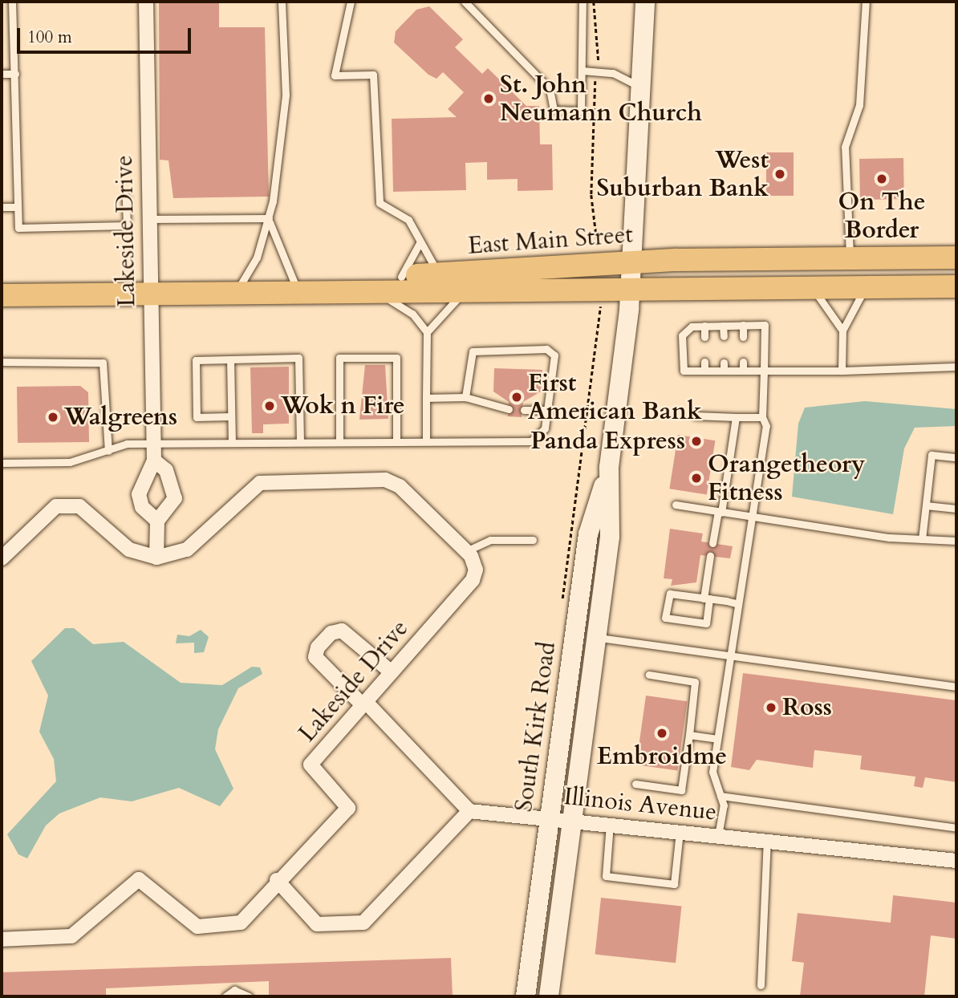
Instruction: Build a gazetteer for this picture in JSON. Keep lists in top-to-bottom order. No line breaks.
{"streets":{"main road":["East Main Street","South Kirk Road"],"street":["Lakeside Drive","Illinois Avenue"]},"crossings":[["Lakeside Drive","East Main Street"],["East Main Street","South Kirk Road"],["South Kirk Road","Illinois Avenue"]],"places":["St. John Neumann Church","West Suburban Bank","On The Border","First American Bank","Wok n Fire","Walgreens","Panda Express","Orangetheory Fitness","Ross","Embroidme"],"scale_bar":"100 m"}
